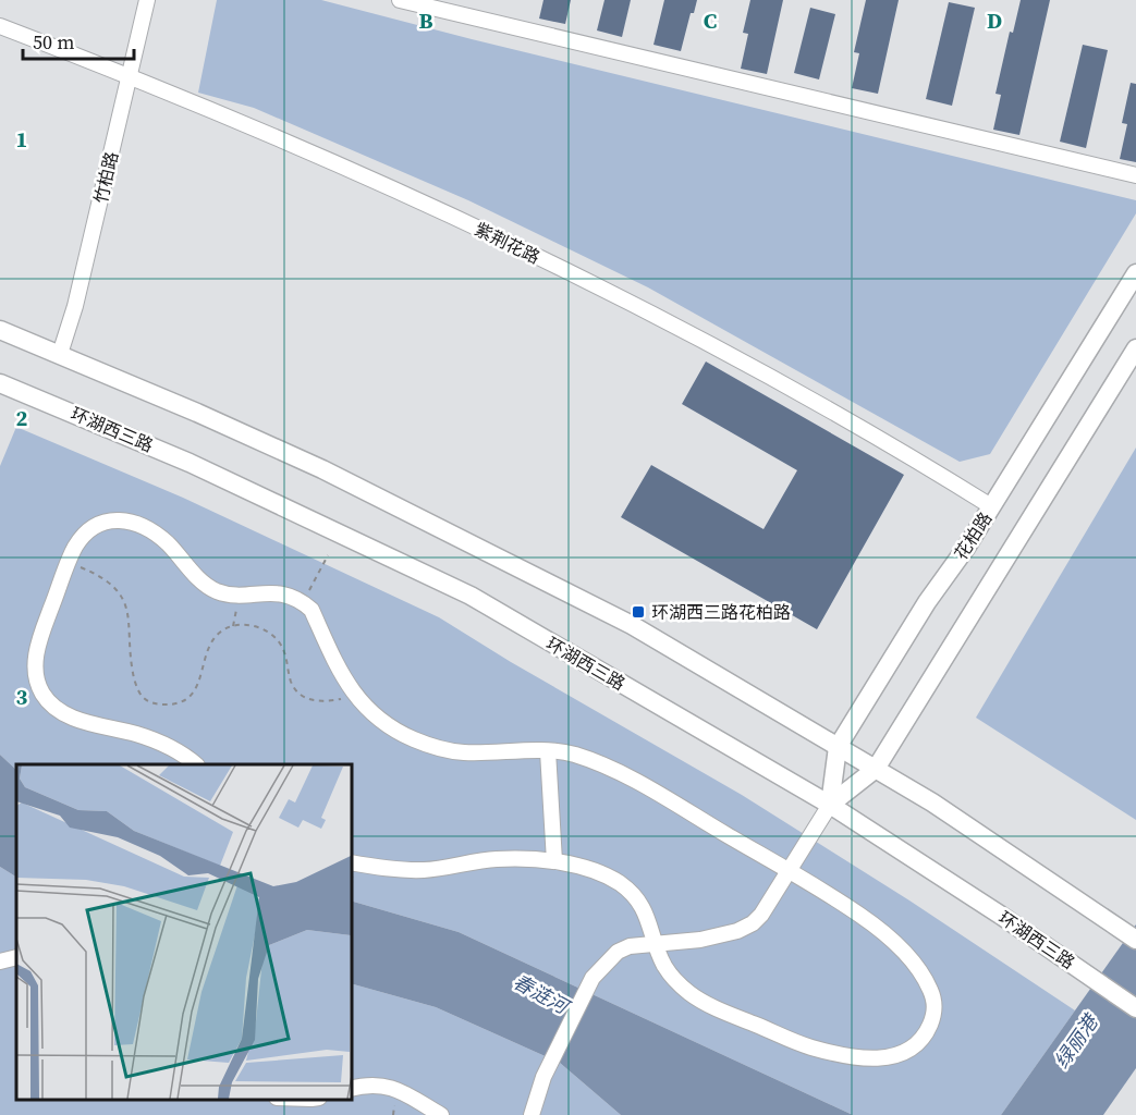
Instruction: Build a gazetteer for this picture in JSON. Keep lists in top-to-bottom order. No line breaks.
{"streets":{"main road":["环湖西三路","花柏路"],"street":["竹柏路","紫荆花路"]},"crossings":[["竹柏路","紫荆花路"],["紫荆花路","花柏路"],["环湖西三路","花柏路"]],"water":["春涟河","绿丽港"],"places":{"transit":["环湖西三路花柏路"]},"scale_bar":"50 m","grid":{"columns":["B","C","D"],"rows":["1","2","3"]}}
